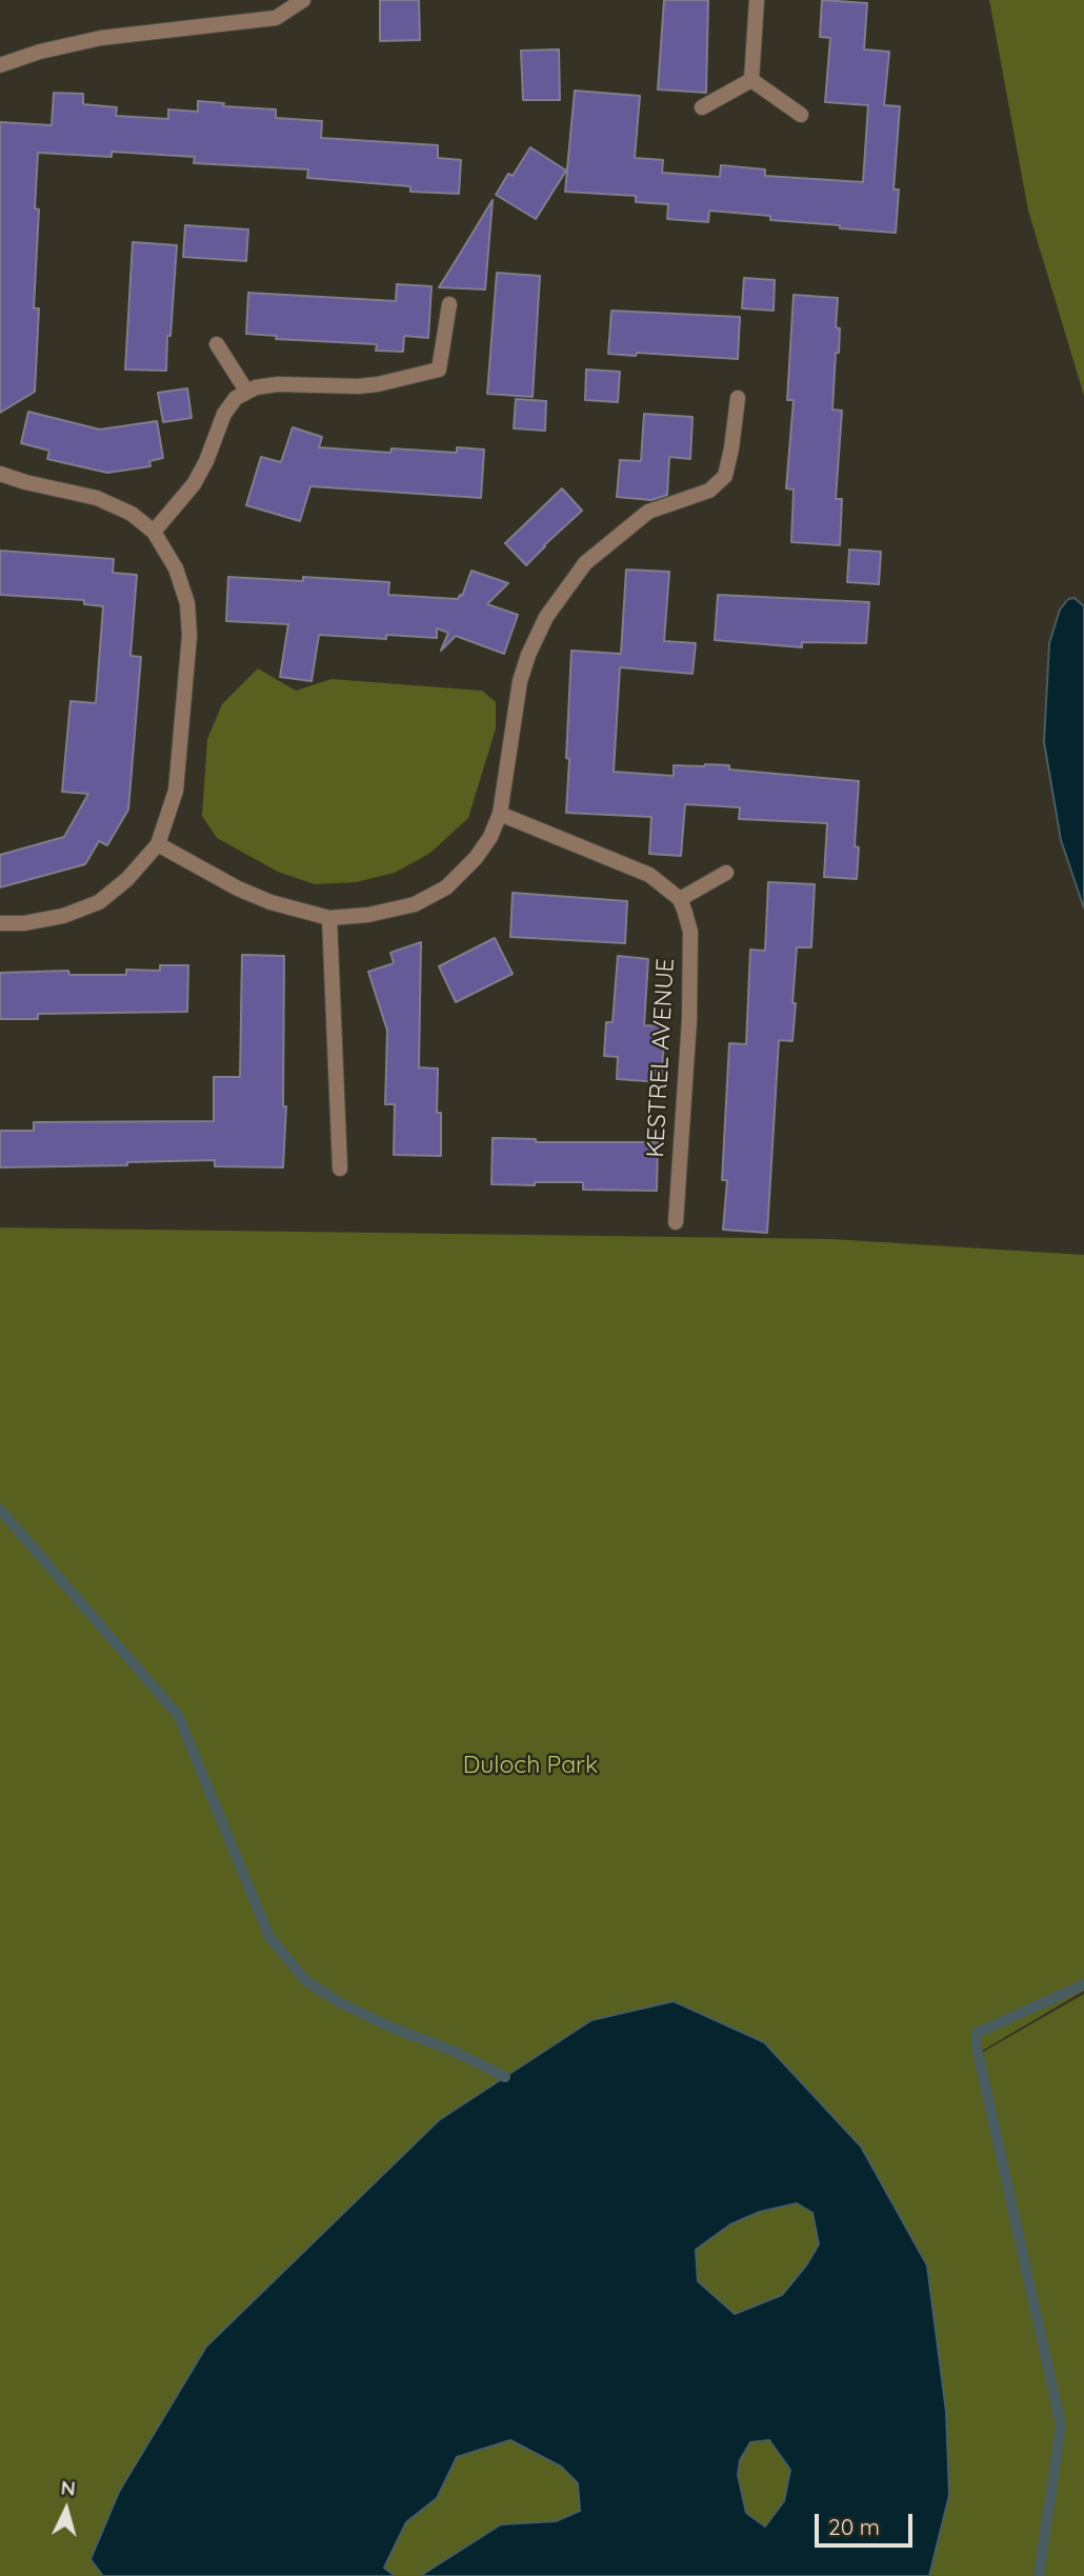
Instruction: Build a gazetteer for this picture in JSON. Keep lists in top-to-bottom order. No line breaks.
{"streets":{"street":["KESTREL AVENUE"]},"parks":["Duloch Park"],"scale_bar":"20 m","north":"top"}
